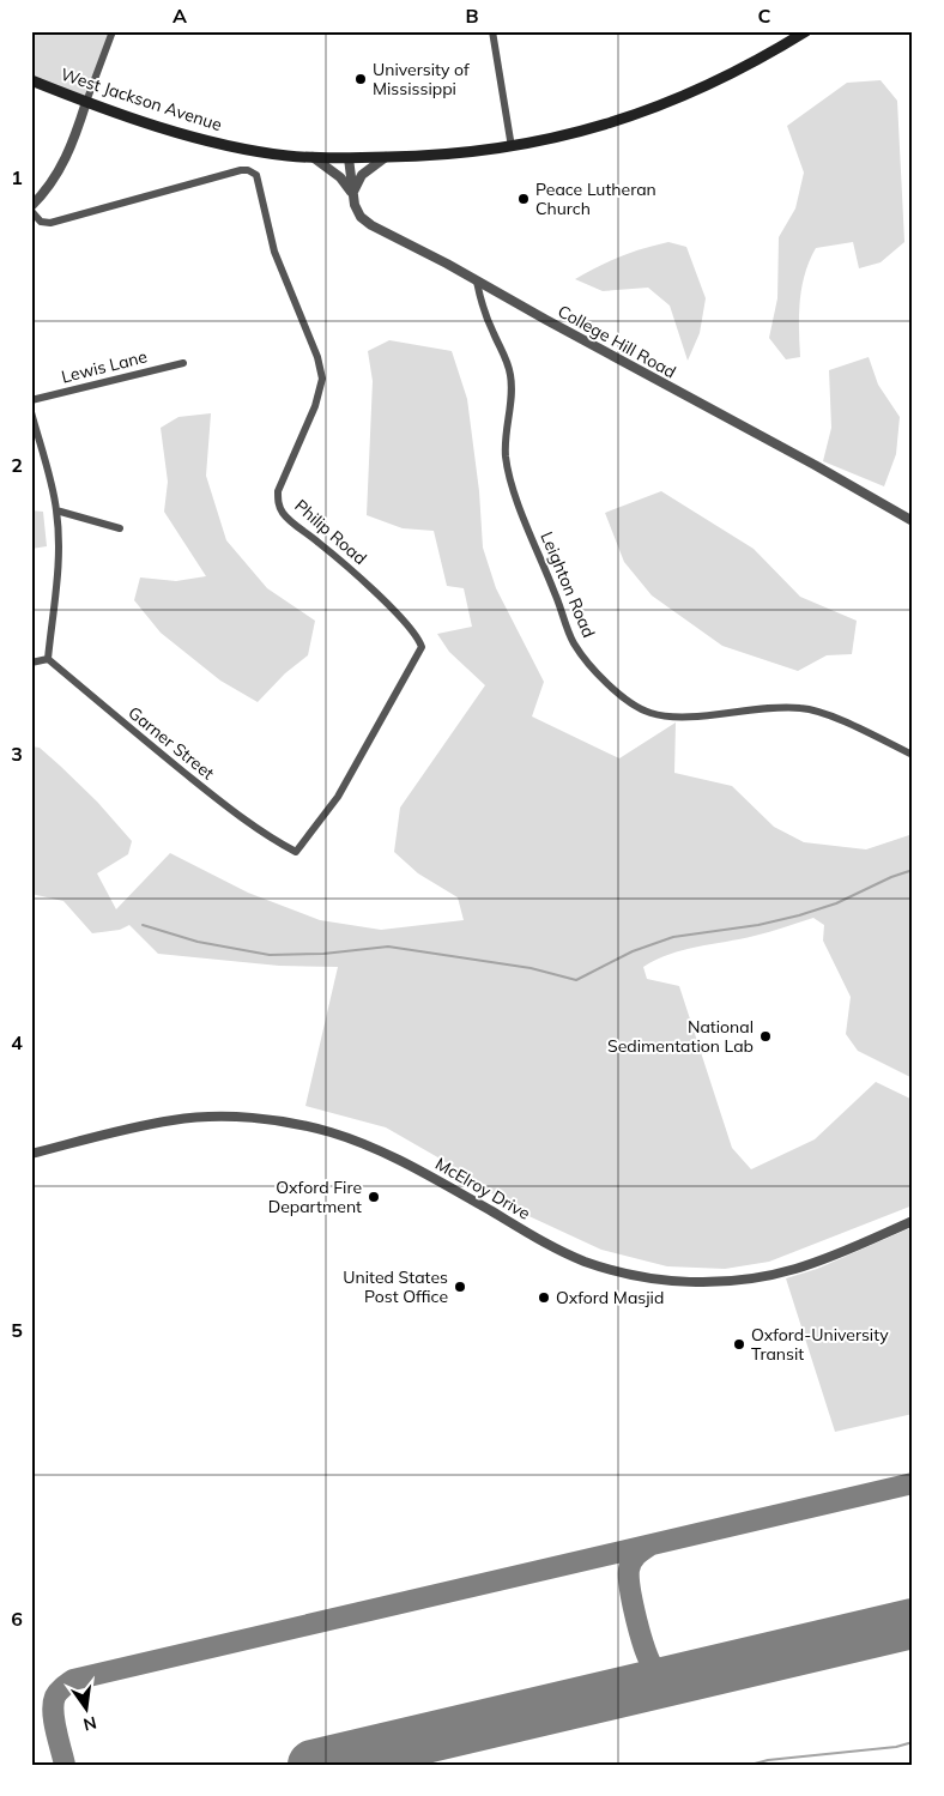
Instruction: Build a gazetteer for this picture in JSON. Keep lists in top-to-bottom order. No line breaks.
{"streets":{"main road":["West Jackson Avenue"],"street":["College Hill Road","Lewis Lane","Philip Road","Leighton Road","Garner Street","McElroy Drive"]},"crossings":[["West Jackson Avenue","College Hill Road"],["College Hill Road","Leighton Road"],["Philip Road","Garner Street"]],"places":["University of Mississippi","Peace Lutheran Church","National Sedimentation Lab","Oxford Fire Department","United States Post Office","Oxford Masjid","Oxford-University Transit"],"north":"bottom","grid":{"columns":["A","B","C"],"rows":["1","2","3","4","5","6"]}}
